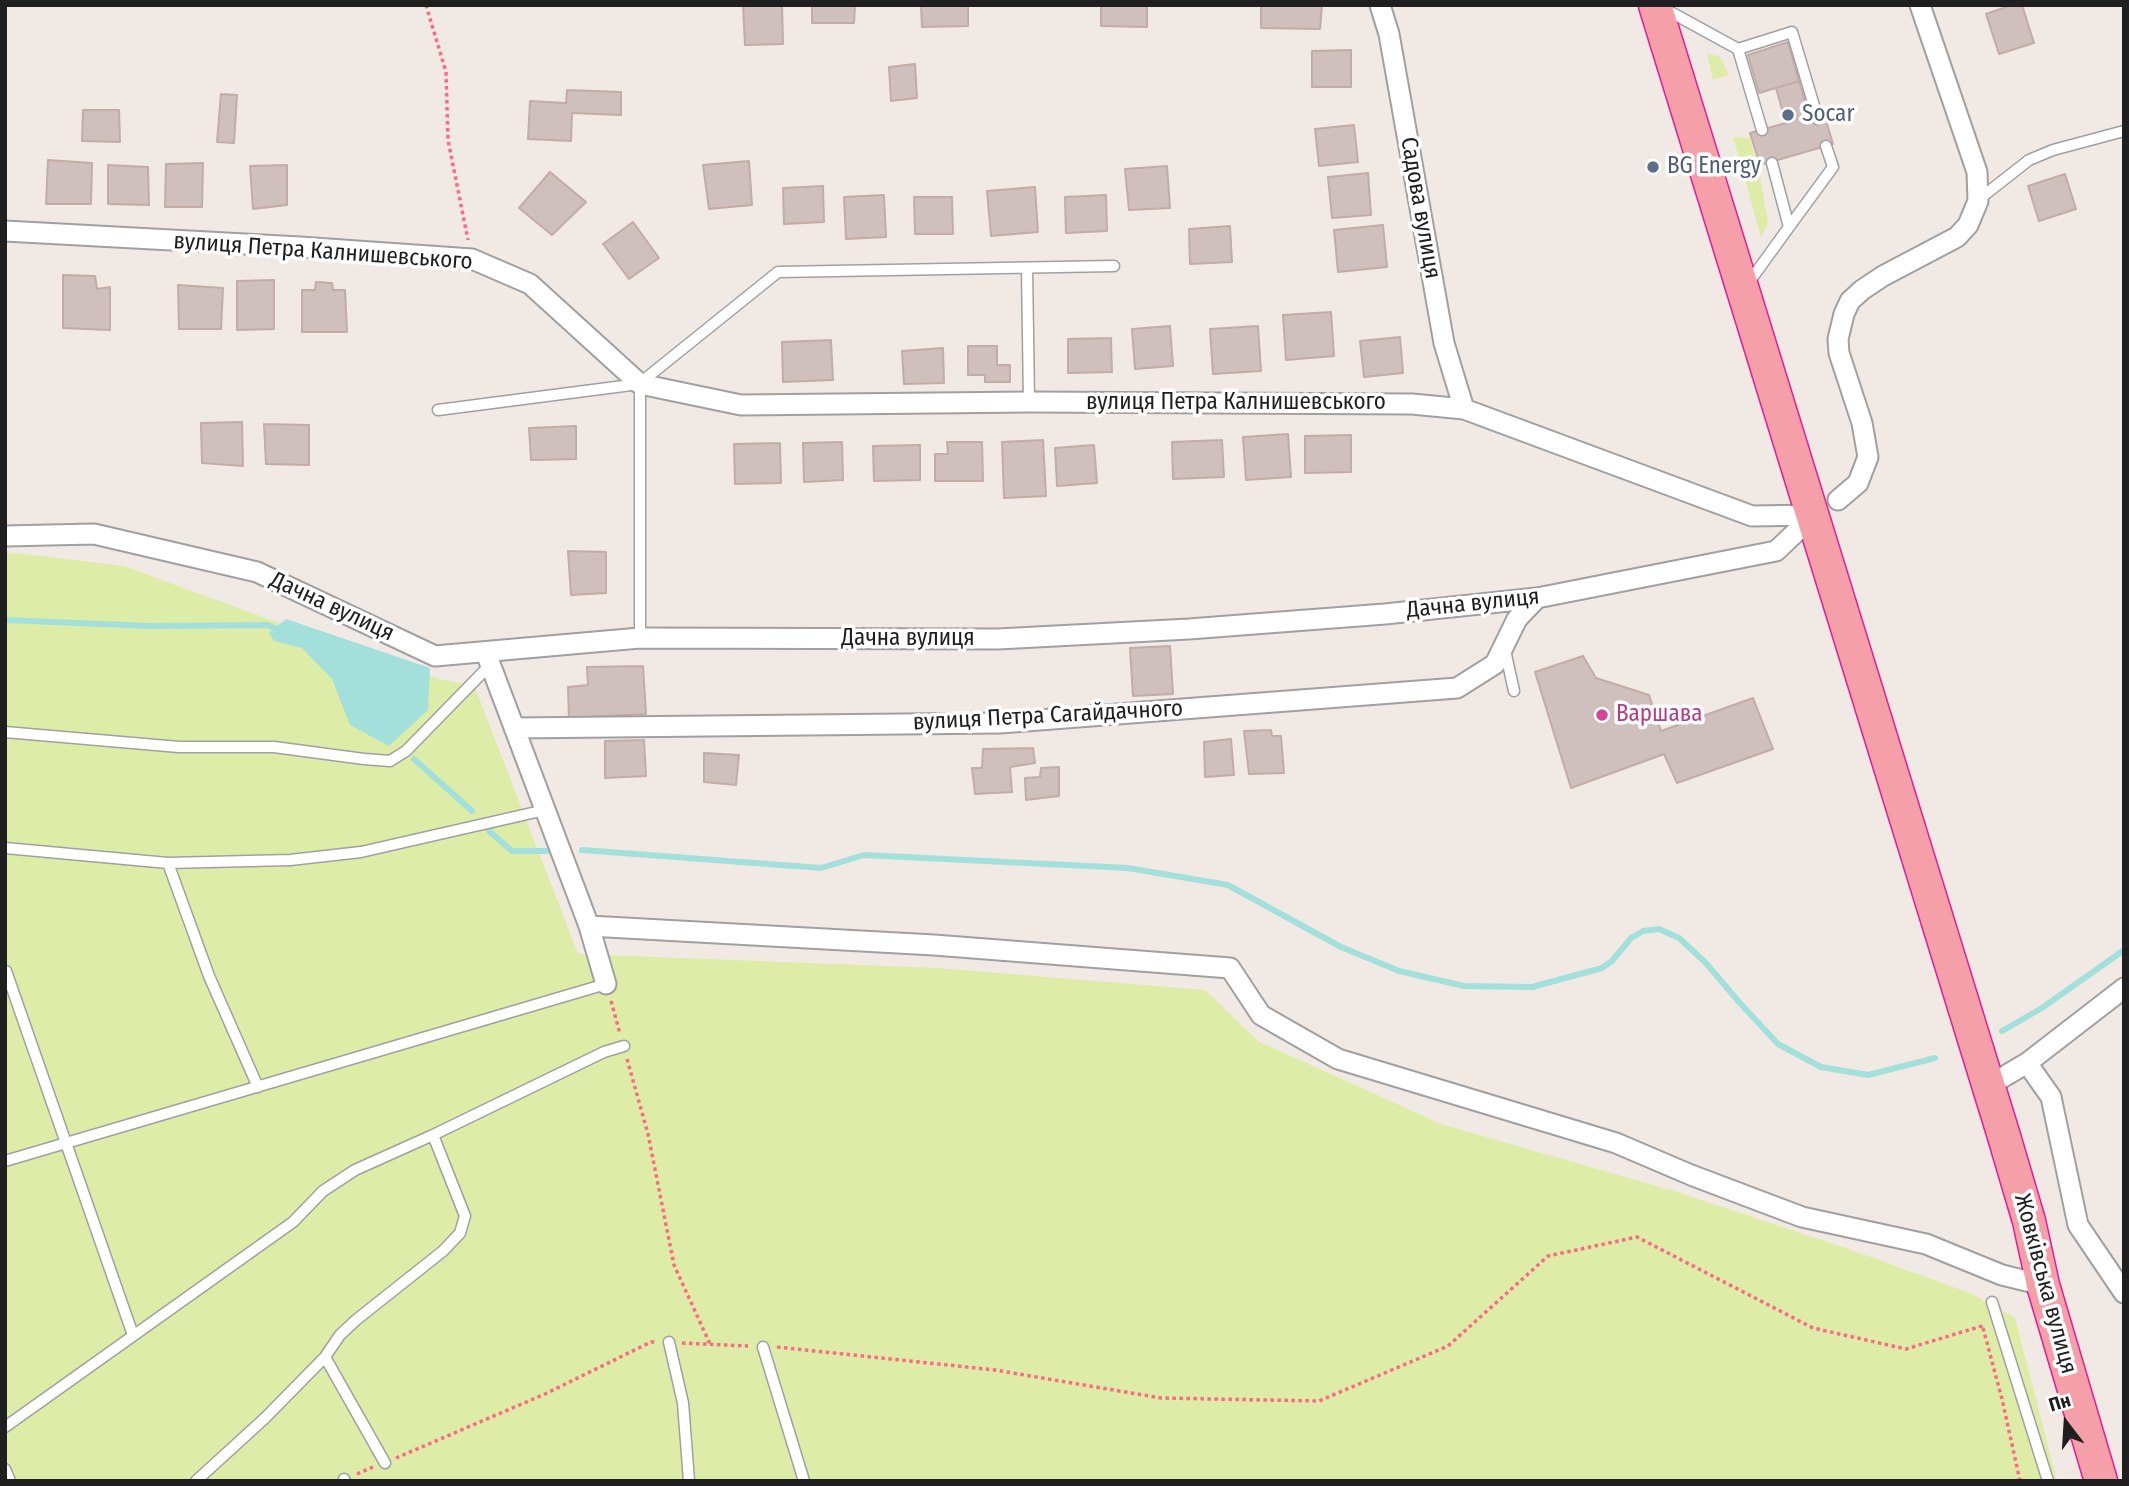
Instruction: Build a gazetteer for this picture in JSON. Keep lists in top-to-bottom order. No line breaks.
{"streets":{"highway":["Жовківська вулиця"],"street":["Садова вулиця","вулиця Петра Калнишевського","Дачна вулиця","вулиця Петра Сагайдачного"]},"crossings":[["Садова вулиця","вулиця Петра Калнишевського"],["вулиця Петра Калнишевського","Дачна вулиця"],["вулиця Петра Калнишевського","Жовківська вулиця"],["Дачна вулиця","вулиця Петра Сагайдачного"],["Дачна вулиця","Жовківська вулиця"]],"places":["Socar","BG Energy","Варшава"],"north":"top"}
